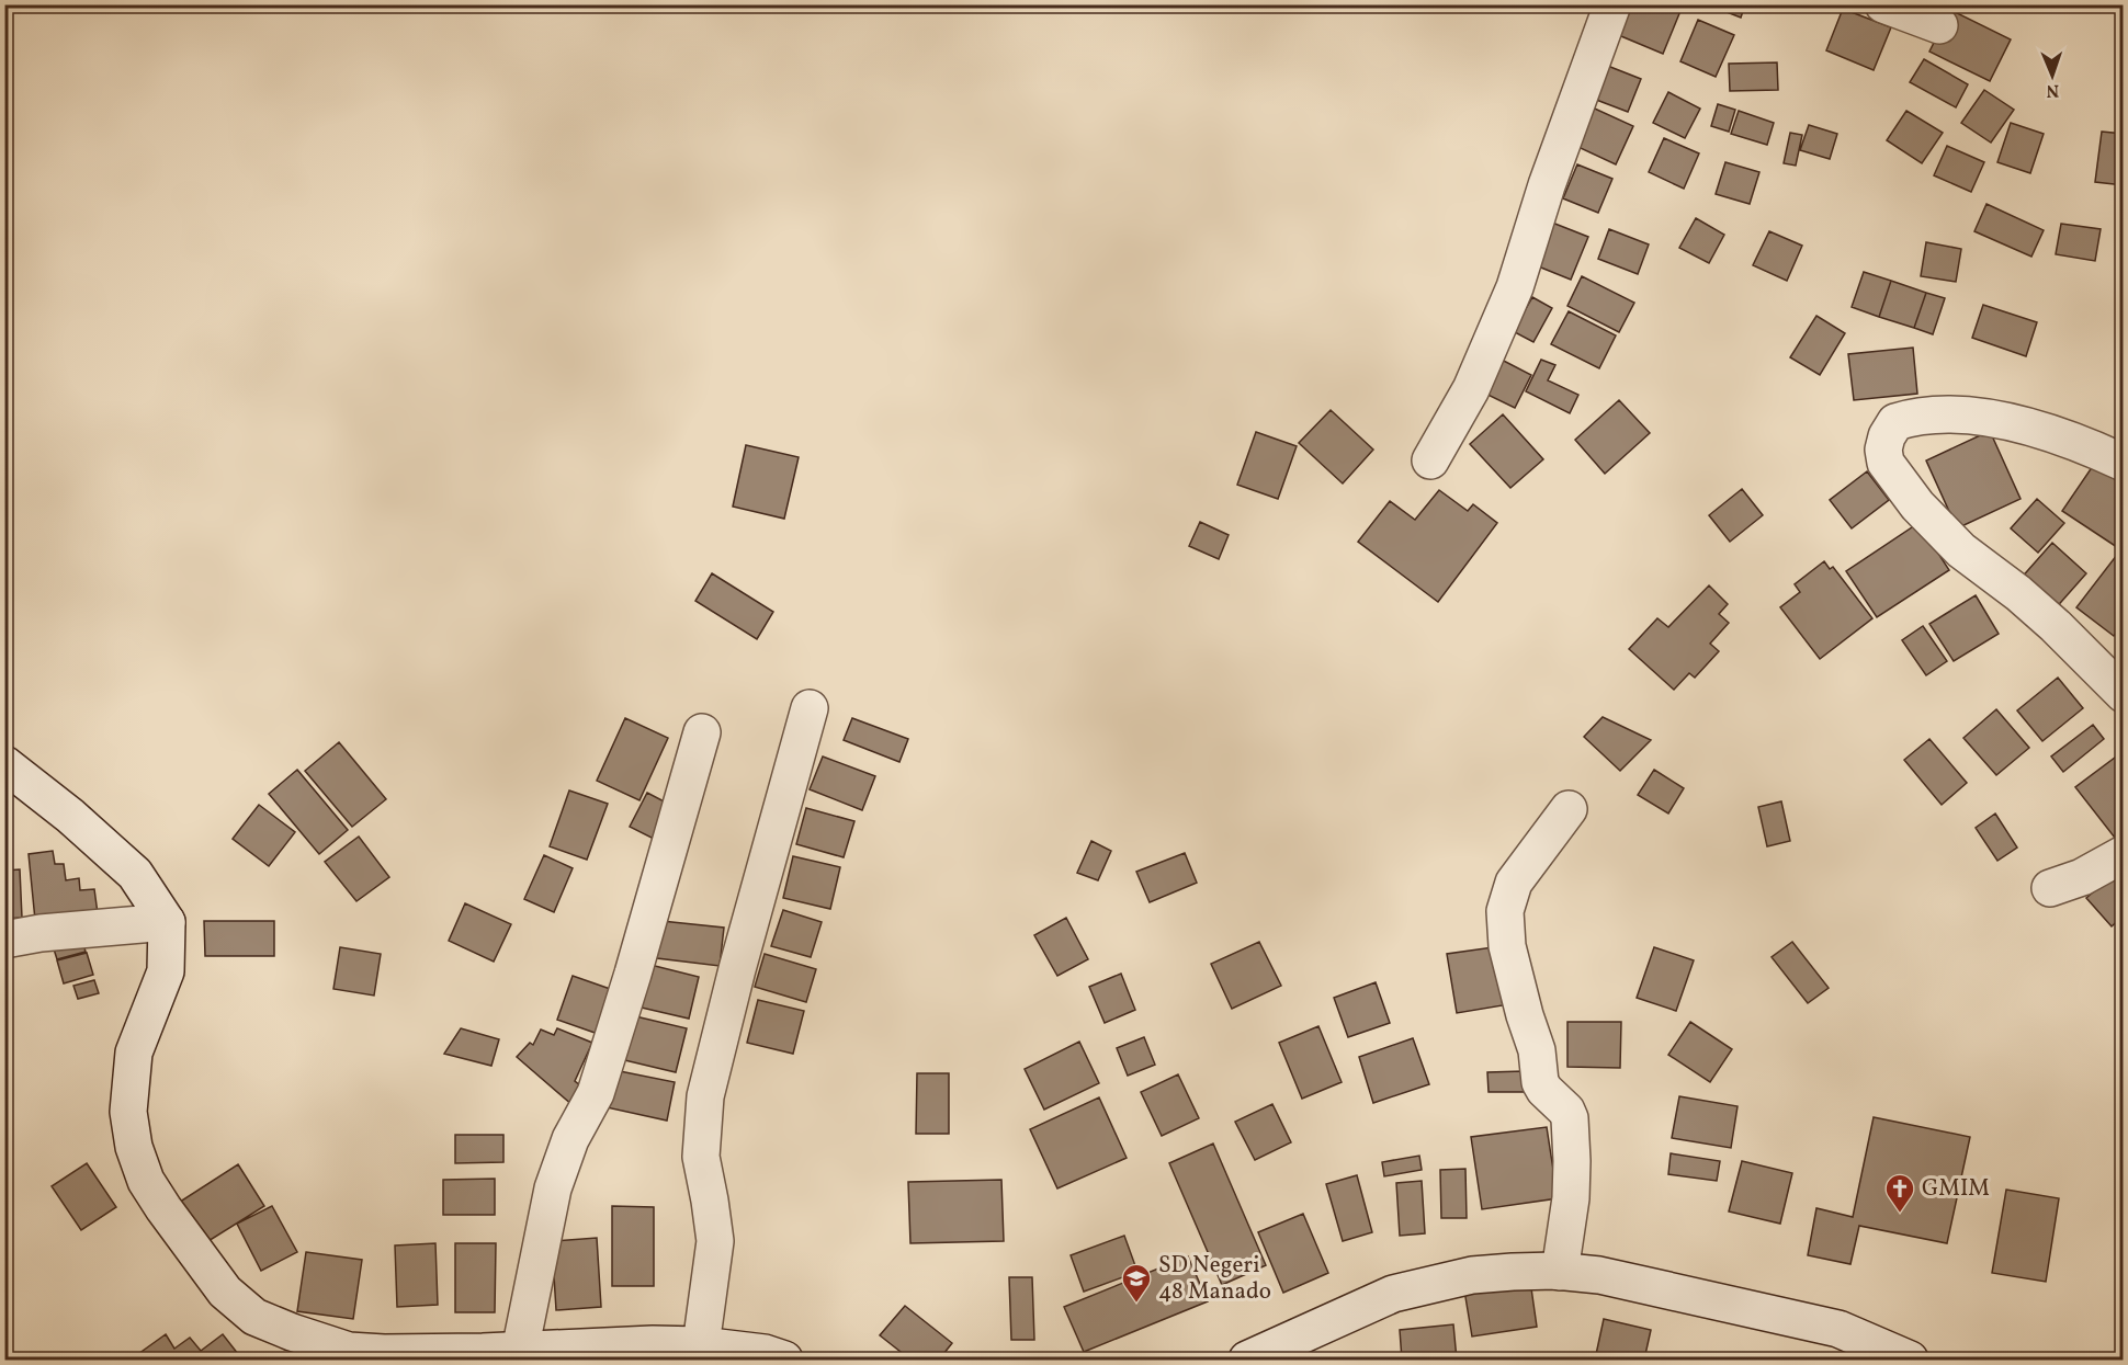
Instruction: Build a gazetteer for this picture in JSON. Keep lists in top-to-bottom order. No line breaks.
{"places":{"church":["GMIM"],"school or university":["SD Negeri 48 Manado"]},"north":"bottom"}
